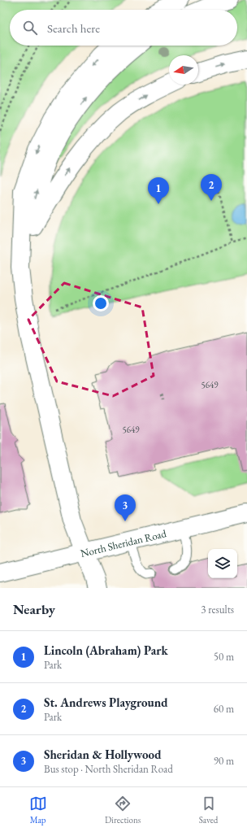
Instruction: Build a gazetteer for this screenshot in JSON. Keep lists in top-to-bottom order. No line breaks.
{"streets":{"main road":["North Sheridan Road"]},"house_numbers":["5649","5649"],"north":"left","page":{"search":"Search here","pins":["2","1","3"],"heading":["Nearby","3 results"],"list":[{"mark":"1","name":"Lincoln (Abraham) Park","note":"Park","value":"50 m"},{"mark":"2","name":"St. Andrews Playground","note":"Park","value":"60 m"},{"mark":"3","name":"Sheridan & Hollywood","note":"Bus stop · North Sheridan Road","value":"90 m"}],"nav":["Map","Directions","Saved"]}}
